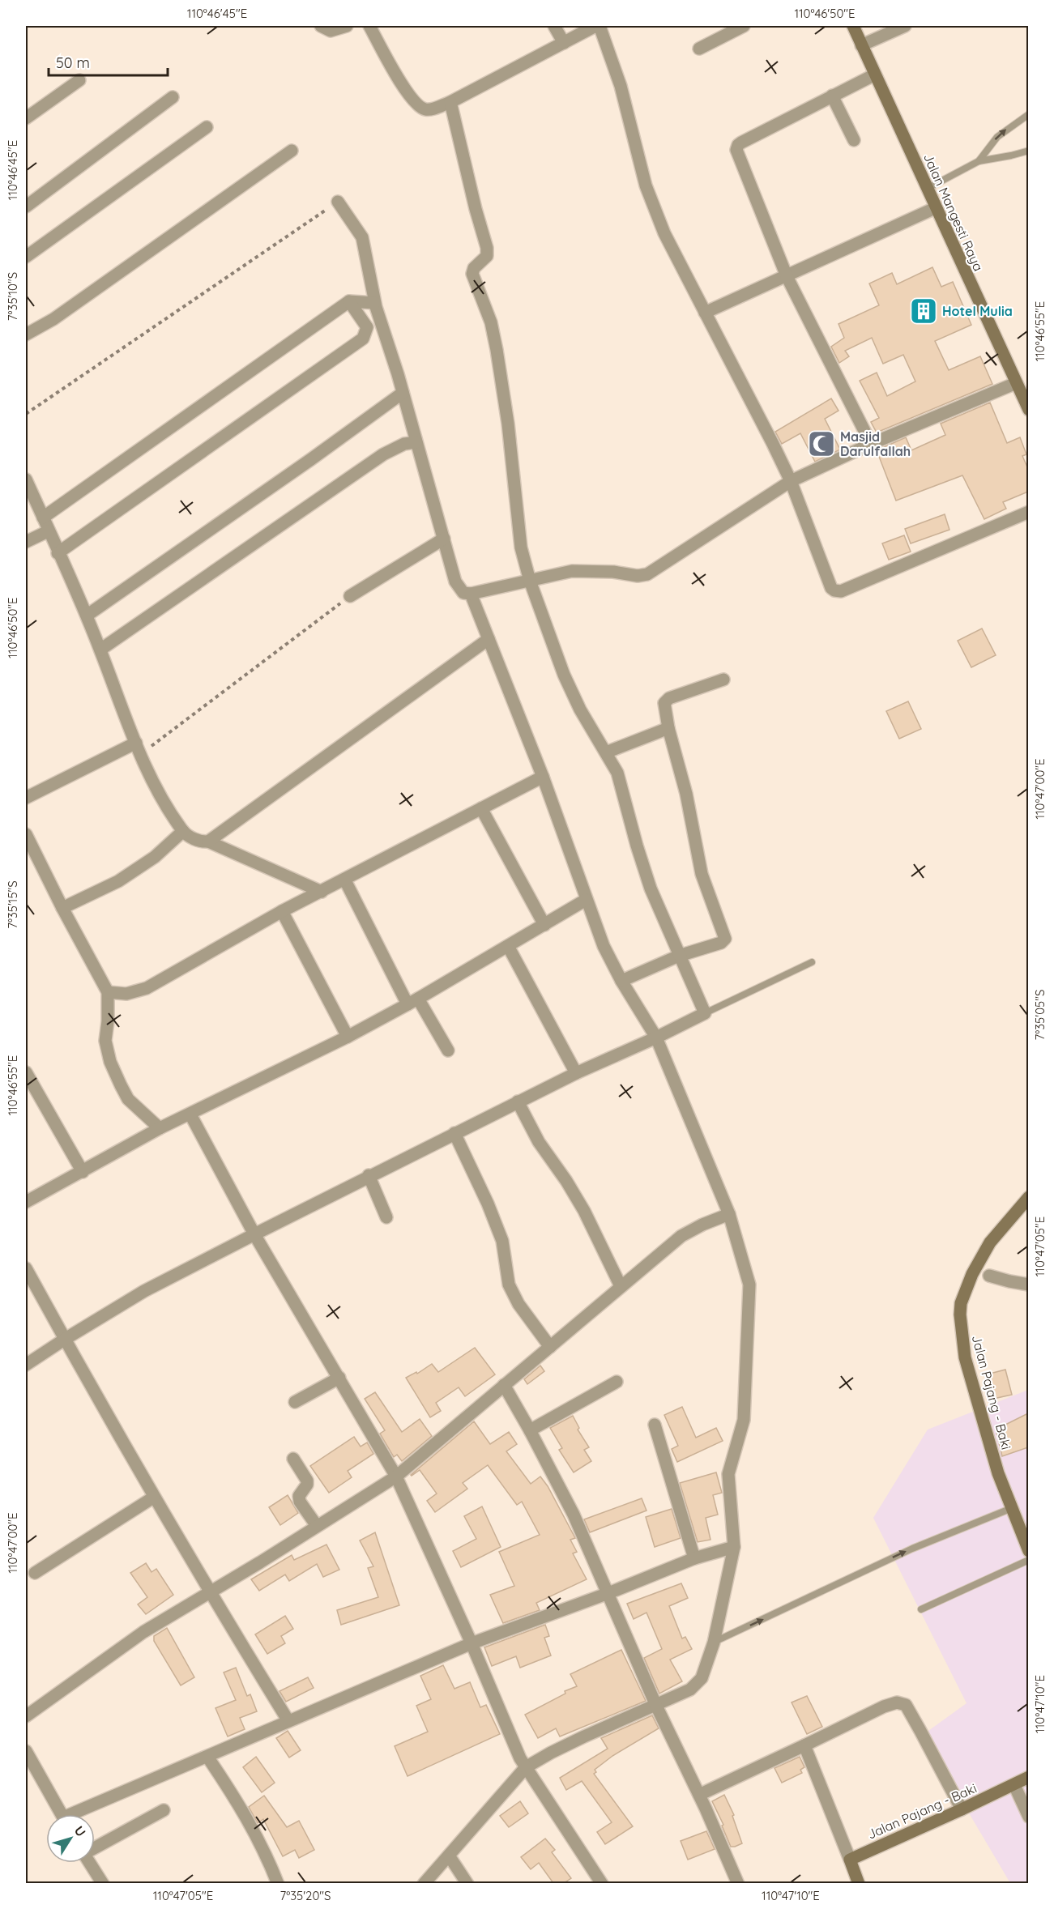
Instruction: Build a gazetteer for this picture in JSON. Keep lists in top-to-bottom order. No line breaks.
{"streets":{"main road":["Jalan Mangesti Raya","Jalan Pajang - Baki"]},"places":{"building":["Hotel Mulia"],"mosque":["Masjid Darulfallah"]},"scale_bar":"50 m","north":"top right","coordinates":["110°46'45\"E","110°46'50\"E","7°35'10\"S","110°46'55\"E","110°47'00\"E","7°35'15\"S","7°35'05\"S","110°47'05\"E","110°47'10\"E","7°35'20\"S"]}
